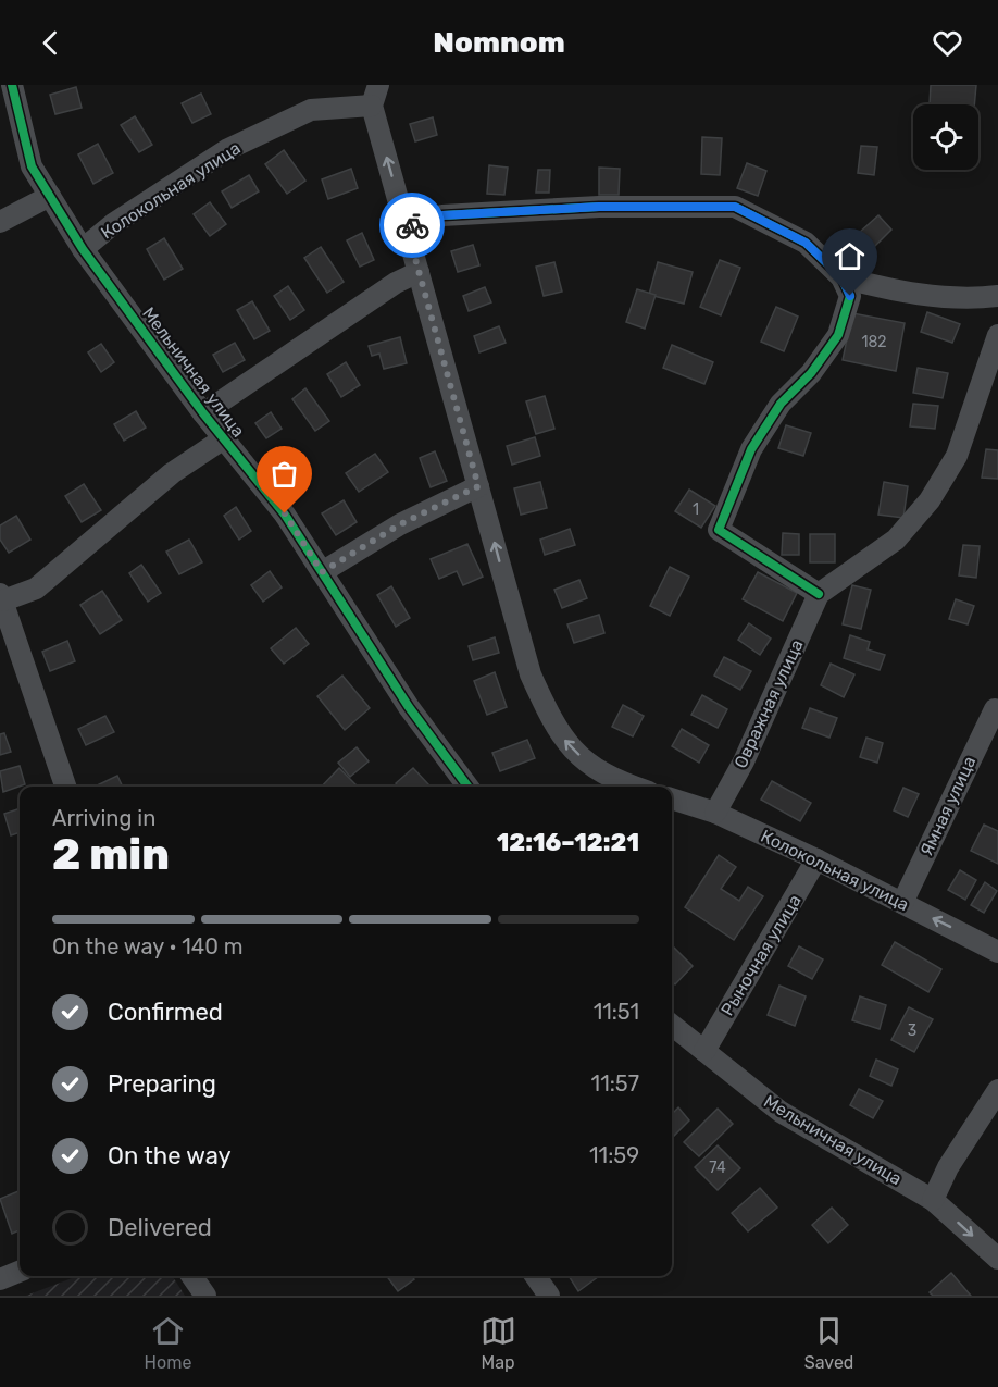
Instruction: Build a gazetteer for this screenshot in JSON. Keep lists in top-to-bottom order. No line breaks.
{"streets":{"street":["Колокольная улица","Мельничная улица","Овражная улица","Ямная улица","Рыночная улица"]},"crossings":[["Колокольная улица","Мельничная улица"],["Колокольная улица","Овражная улица"],["Колокольная улица","Ямная улица"],["Колокольная улица","Рыночная улица"],["Мельничная улица","Рыночная улица"]],"house_numbers":["182","1","3","74"],"page":{"header":"Nomnom","heading":["2 min","Arriving in","12:16–12:21"],"bar":"On the way · 140 m","list":[["Confirmed","11:51"],["Preparing","11:57"],["On the way","11:59"],"Delivered"],"tabs":["Home","Map","Saved"]}}
